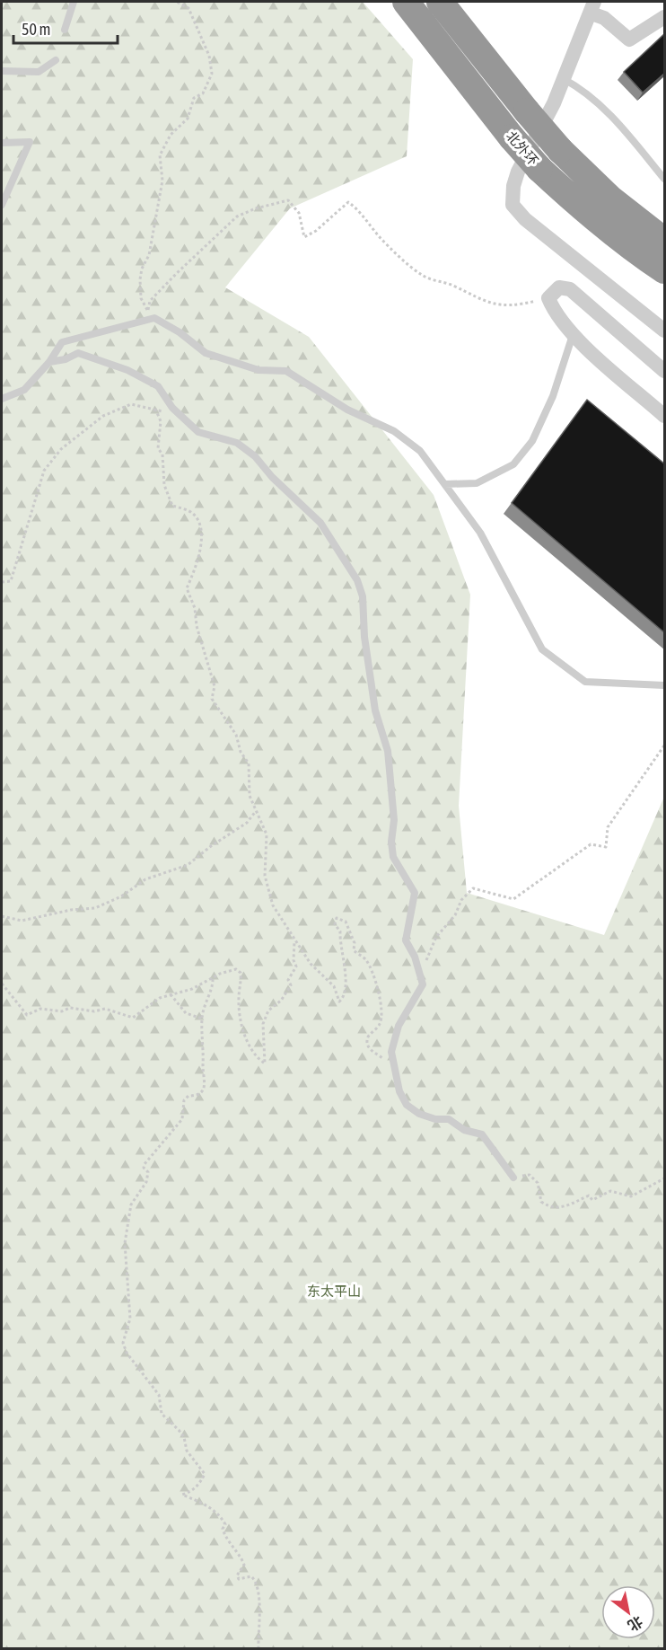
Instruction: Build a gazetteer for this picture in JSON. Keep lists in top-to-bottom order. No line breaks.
{"streets":{"highway":["北外环"]},"parks":["东太平山"],"scale_bar":"50 m","north":"bottom right"}
